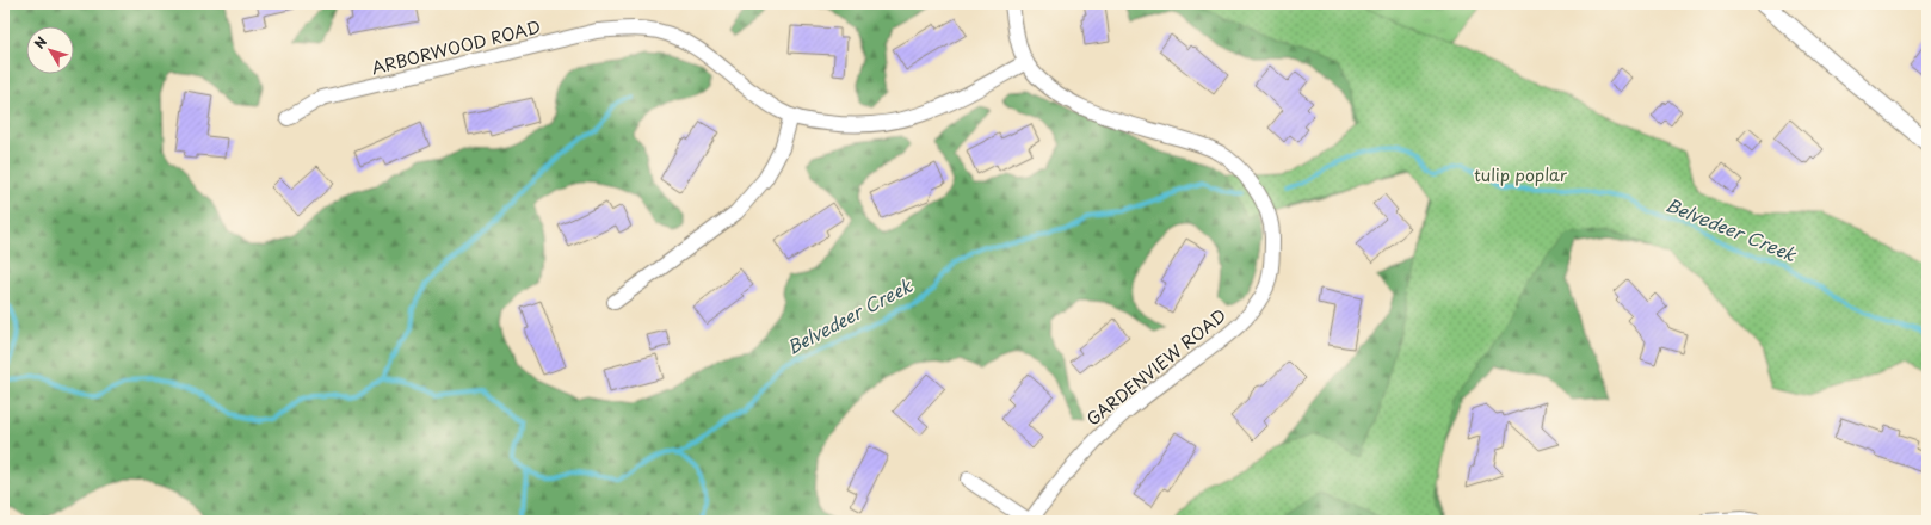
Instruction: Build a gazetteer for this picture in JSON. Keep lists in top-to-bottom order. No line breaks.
{"streets":{"street":["ARBORWOOD ROAD","GARDENVIEW ROAD"]},"crossings":[["ARBORWOOD ROAD","GARDENVIEW ROAD"]],"water":["Belvedeer Creek"],"parks":["tulip poplar"],"north":"top left"}
